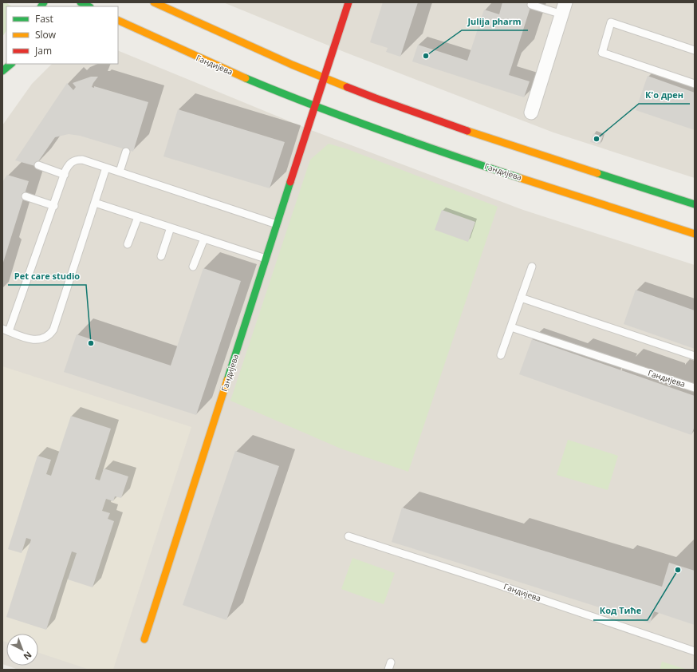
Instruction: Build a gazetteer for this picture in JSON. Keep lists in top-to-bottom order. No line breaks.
{"streets":{"main road":["Гандијева"]},"places":["Julija pharm","К'о дрен","Pet care studio","Код Тиће"],"legend":["Fast","Slow","Jam"],"north":"bottom right"}
